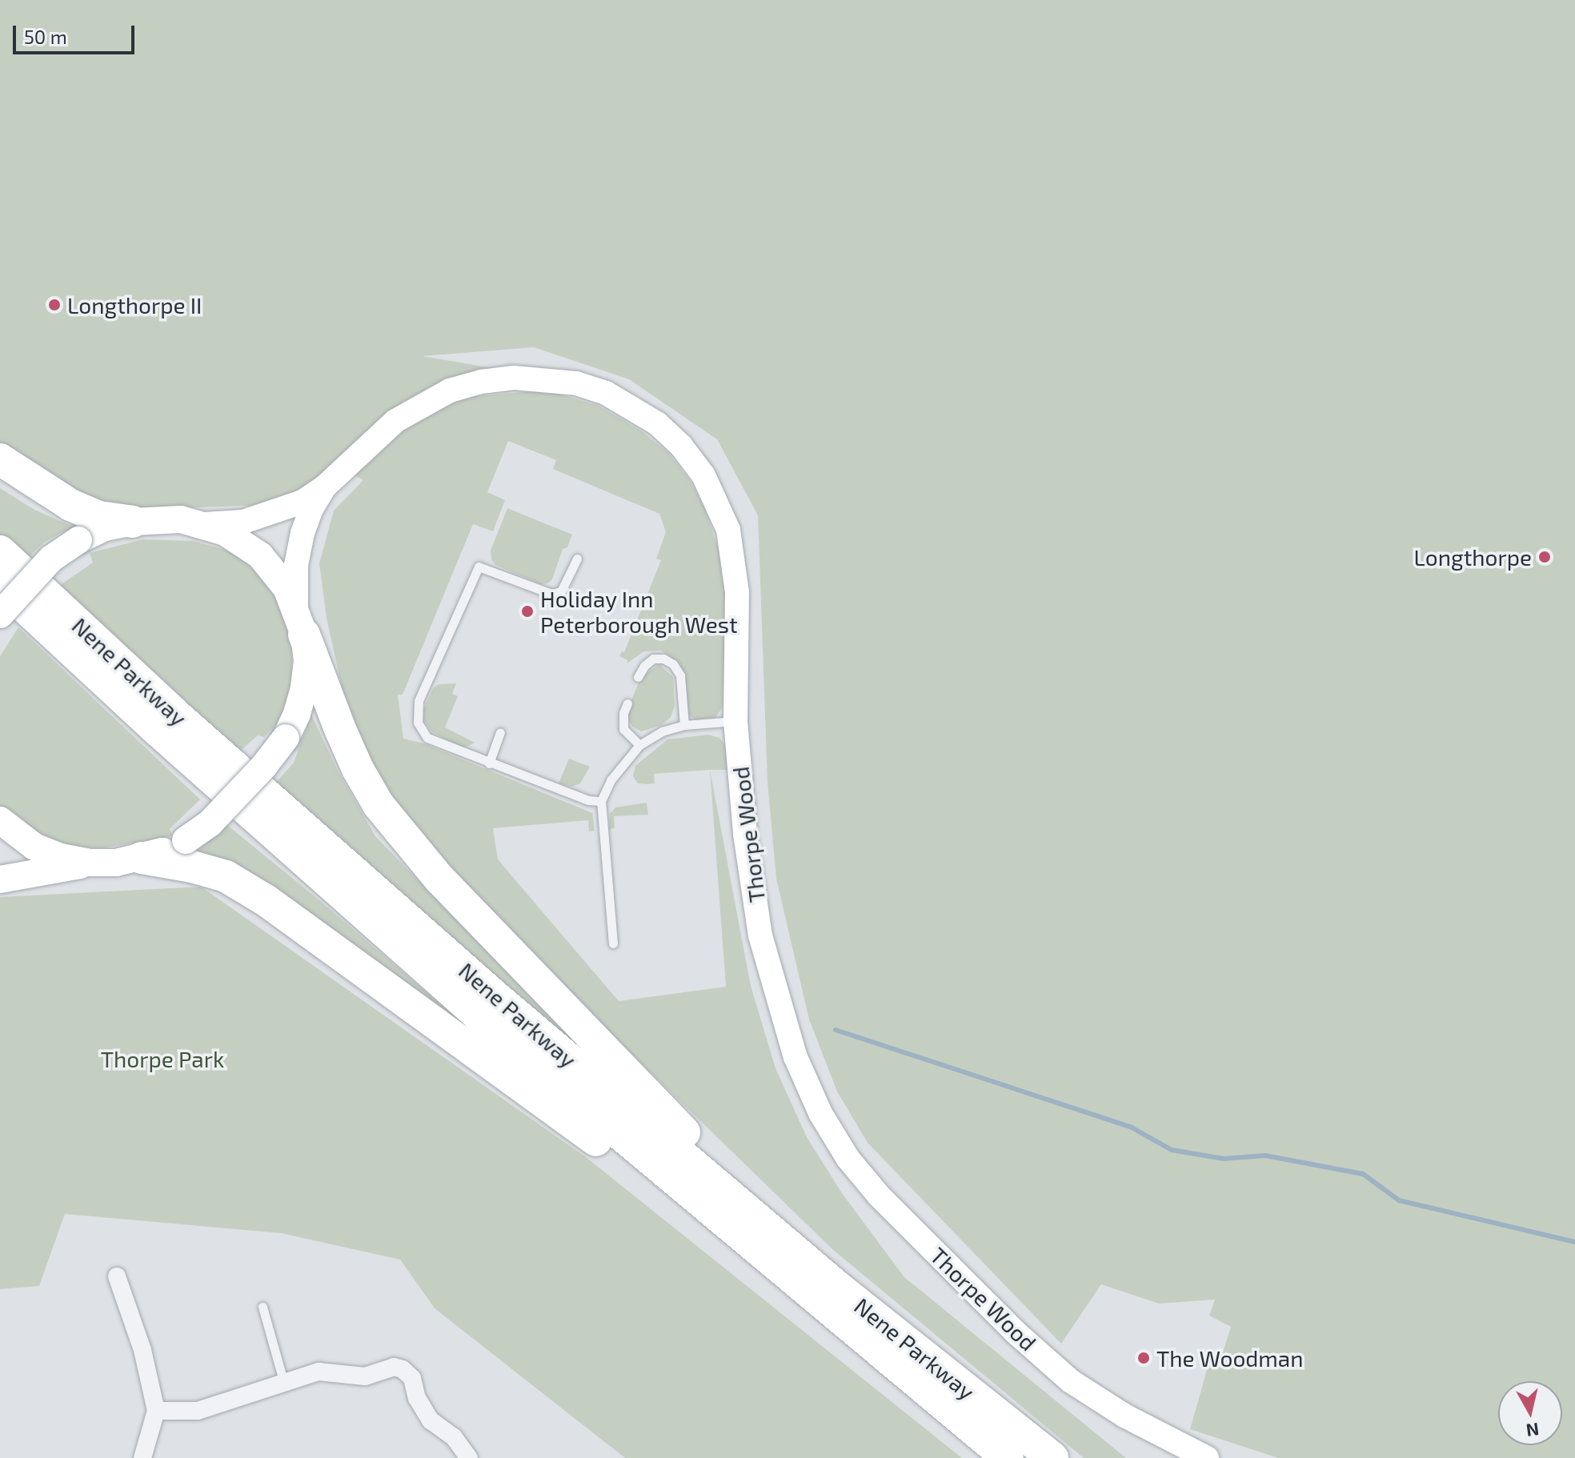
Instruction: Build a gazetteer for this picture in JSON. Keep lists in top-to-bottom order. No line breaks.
{"streets":{"highway":["Nene Parkway"],"street":["Thorpe Wood"]},"parks":["Thorpe Park"],"places":["Longthorpe II","Longthorpe","Holiday Inn Peterborough West","The Woodman"],"scale_bar":"50 m","north":"bottom"}
